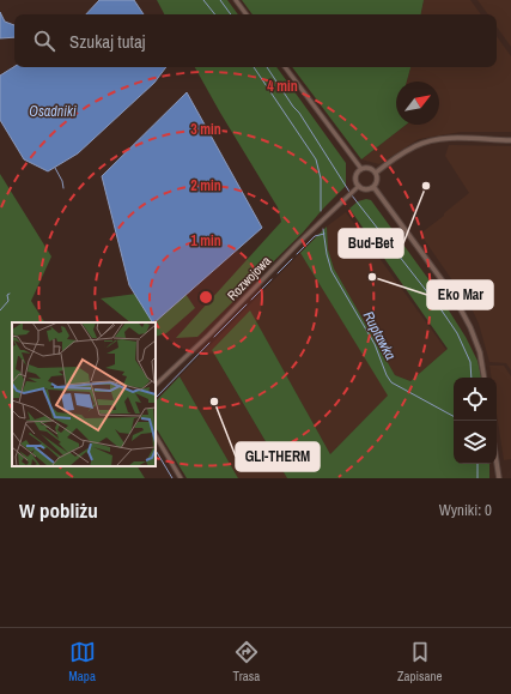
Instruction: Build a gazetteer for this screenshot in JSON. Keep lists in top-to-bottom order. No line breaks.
{"streets":{"street":["Rozwojowa"]},"water":["Osadniki","Ruptawka"],"places":["Bud-Bet","Eko Mar","GLI-THERM"],"north":"top right","page":{"search":"Szukaj tutaj","heading":["W pobliżu","Wyniki: 0"],"nav":["Mapa","Trasa","Zapisane"]},"rings":["4 min","3 min","2 min","1 min"]}
